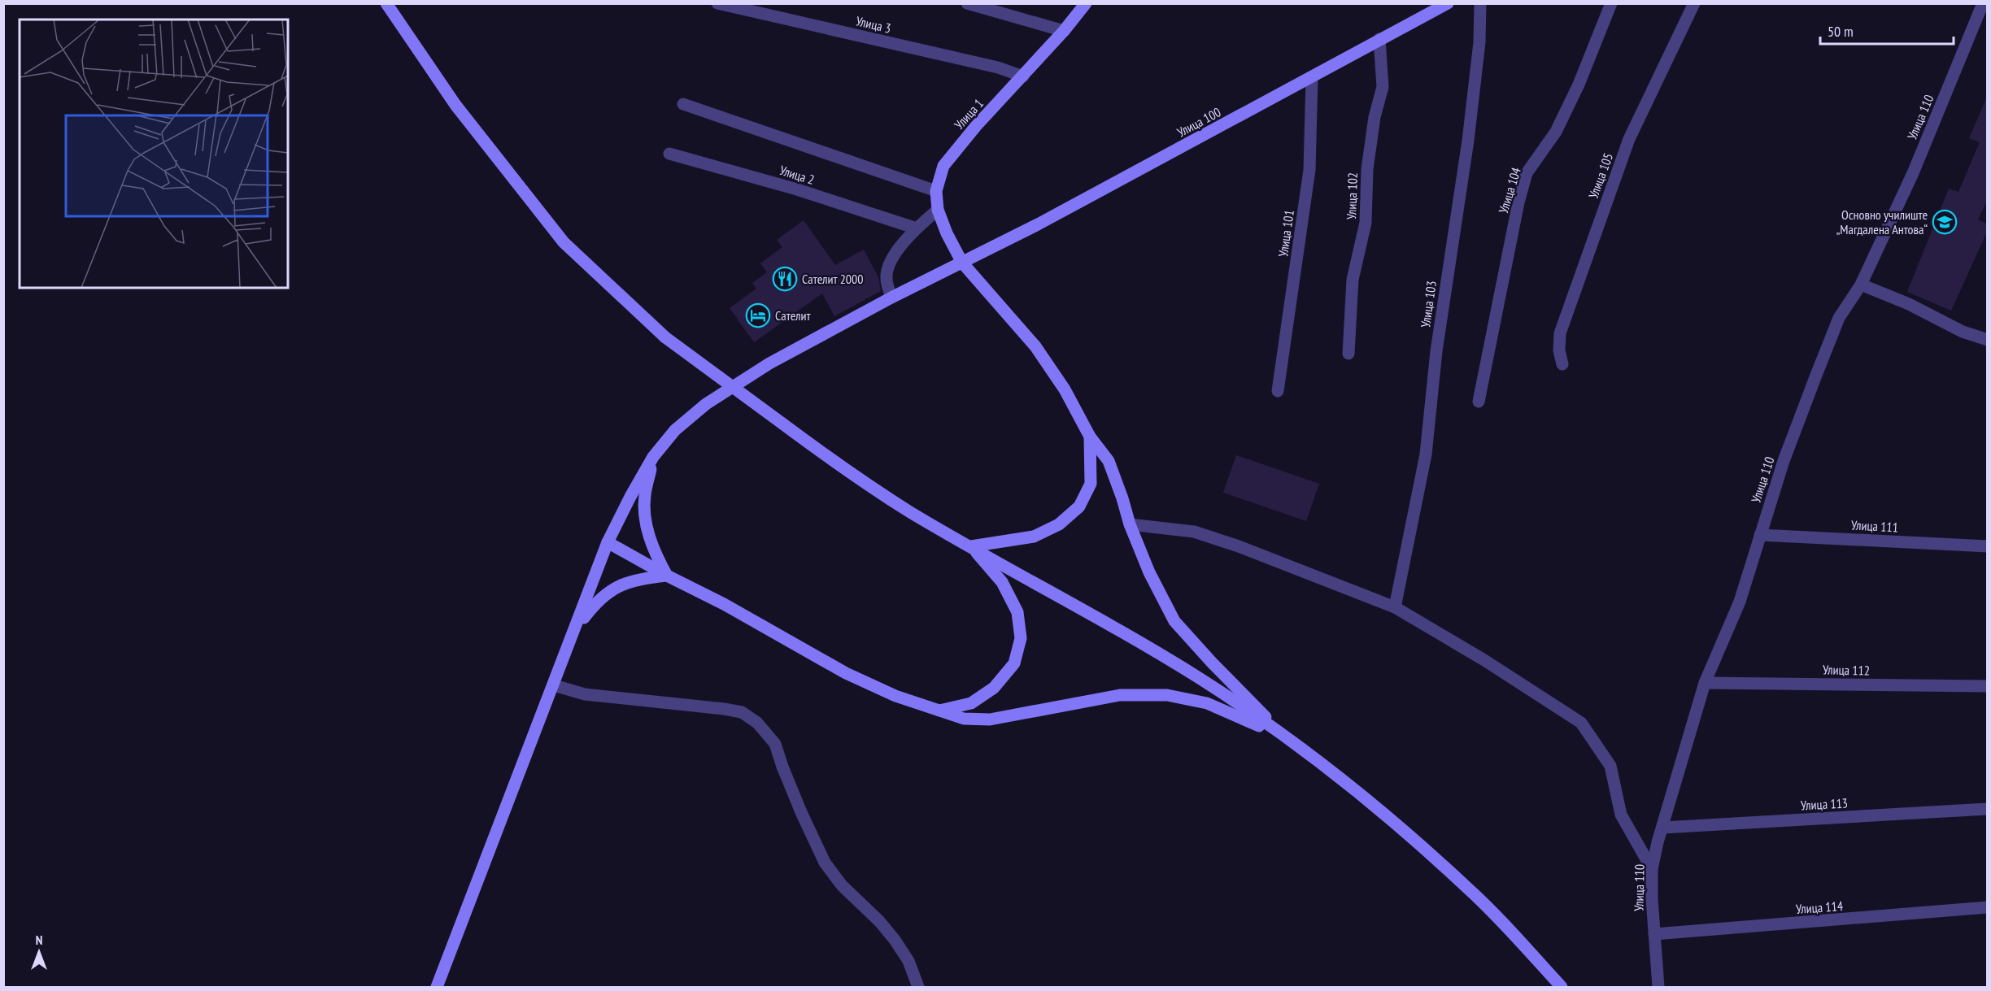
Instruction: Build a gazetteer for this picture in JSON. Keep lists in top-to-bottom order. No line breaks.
{"streets":{"main road":["Улица 1","Улица 100"],"street":["Улица 3","Улица 110","Улица 2","Улица 105","Улица 104","Улица 102","Улица 101","Улица 103","Улица 111","Улица 112","Улица 113","Улица 114"]},"crossings":[["Улица 3","Улица 1"],["Улица 1","Улица 100"],["Улица 110","Улица 111"],["Улица 110","Улица 112"],["Улица 110","Улица 113"],["Улица 110","Улица 114"],["Улица 100","Улица 102"],["Улица 100","Улица 101"]],"places":{"school or university":["Основно училиште „Магдалена Антова“"],"restaurant":["Сателит 2000"],"hotel":["Сателит"]},"scale_bar":"50 m","north":"top"}
